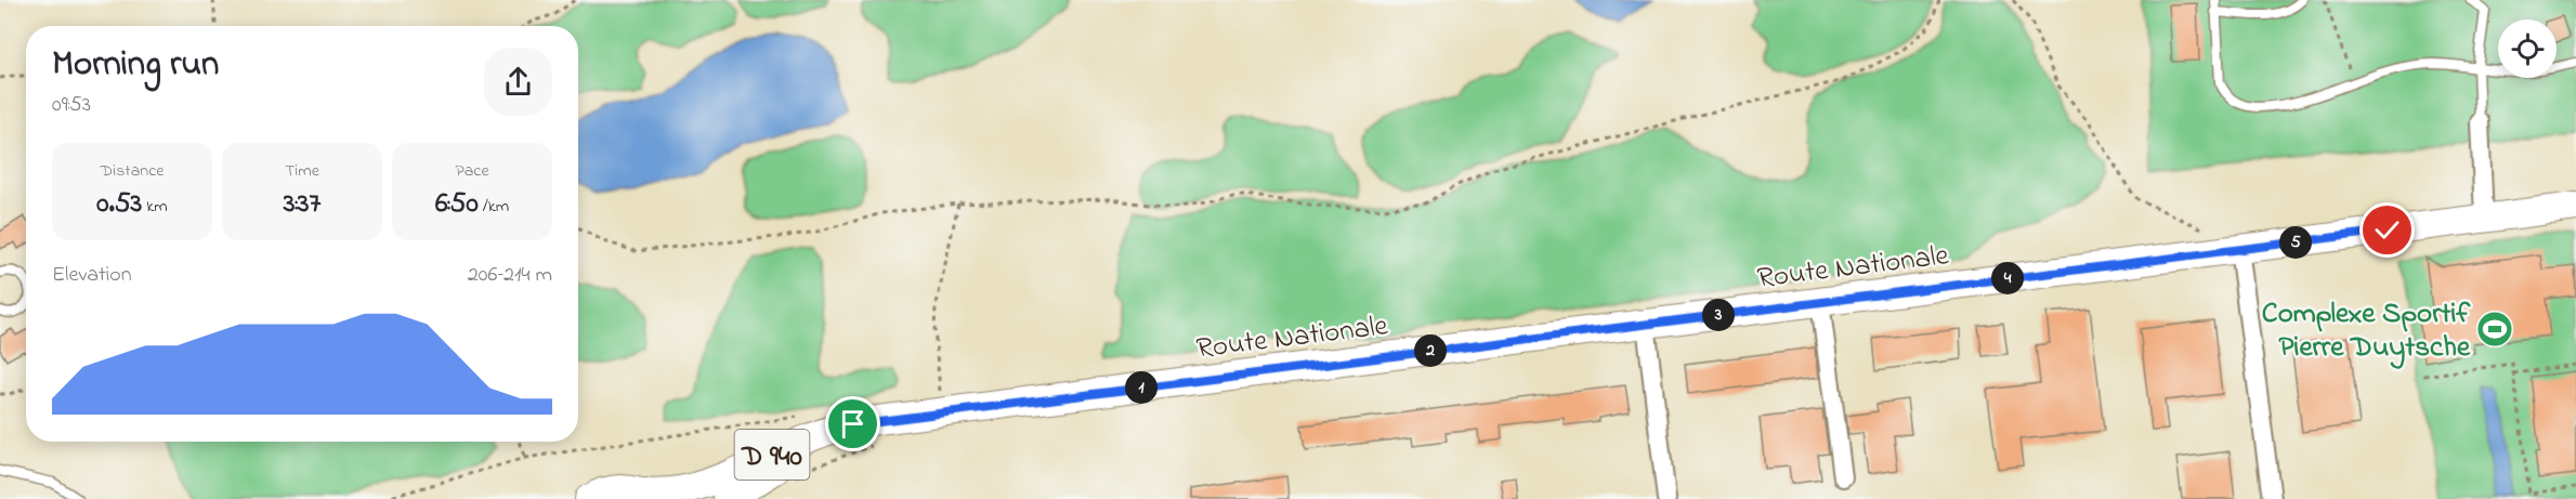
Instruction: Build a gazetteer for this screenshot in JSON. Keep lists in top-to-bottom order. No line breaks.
{"streets":{"main road":["Route Nationale","D 940"]},"crossings":[["Route Nationale","D 940"]],"places":{"sports":["Complexe Sportif Pierre Duytsche"]},"page":{"heading":["Morning run","09:53"],"stats":[["Distance","0.53 km"],["Time","3:37"],["Pace","6:50 /km"]],"pins":["5","4","3","2","1"],"chart":["Elevation","206–214 m"]}}
